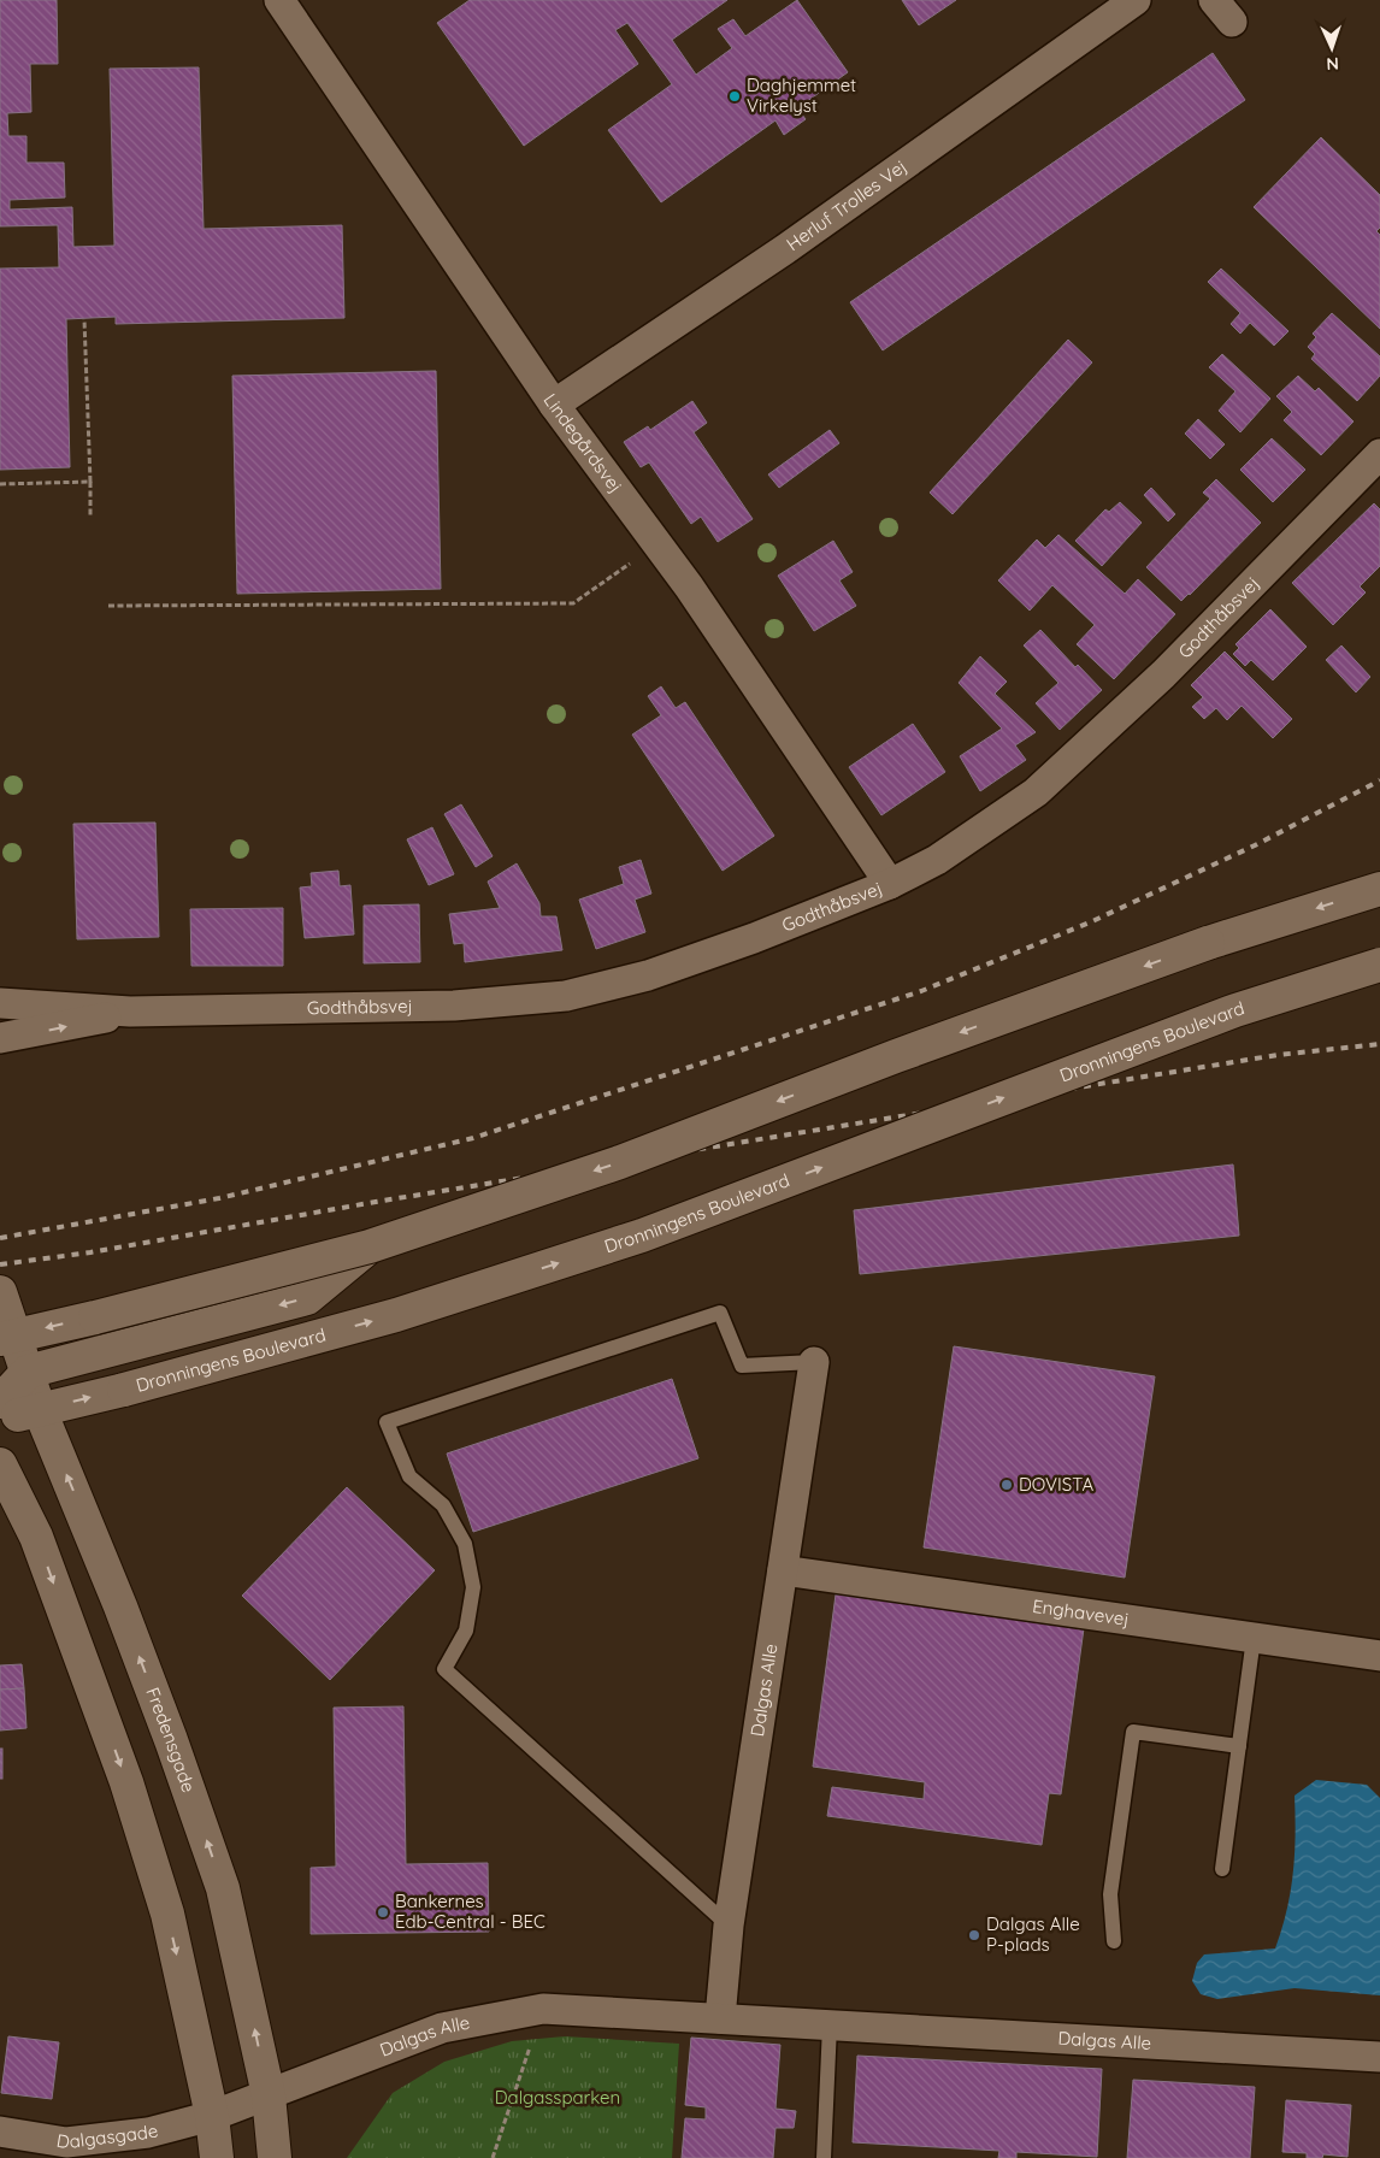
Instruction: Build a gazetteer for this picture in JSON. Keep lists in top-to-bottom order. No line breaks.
{"streets":{"main road":["Dronningens Boulevard","Fredensgade"],"street":["Herluf Trolles Vej","Lindegårdsvej","Godthåbsvej","Enghavevej","Dalgas Alle","Dalgasgade"]},"crossings":[["Herluf Trolles Vej","Lindegårdsvej"],["Lindegårdsvej","Godthåbsvej"],["Dronningens Boulevard","Fredensgade"],["Enghavevej","Dalgas Alle"],["Dalgas Alle","Fredensgade"],["Dalgas Alle","Dalgasgade"]],"parks":["Dalgassparken"],"places":["Daghjemmet Virkelyst","DOVISTA","Bankernes Edb-Central - BEC","Dalgas Alle P-plads"],"north":"bottom"}
